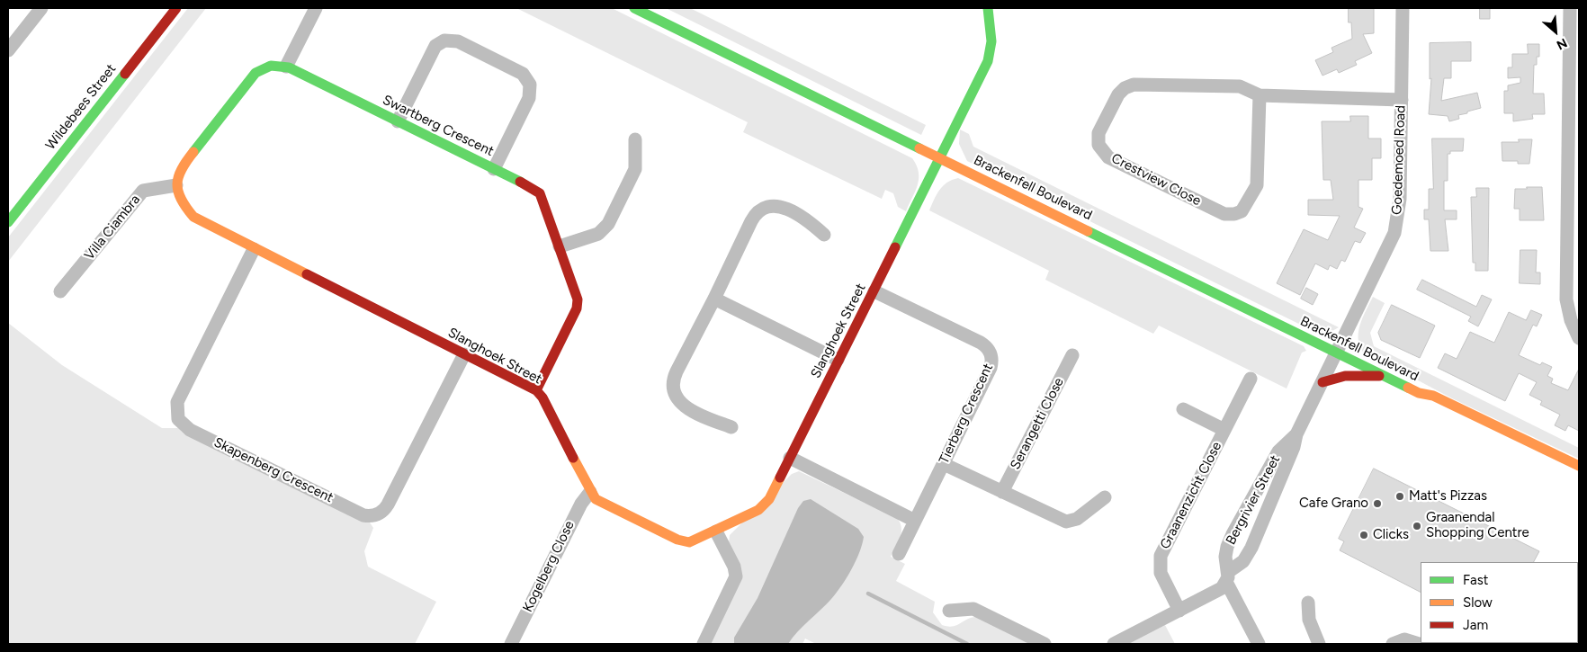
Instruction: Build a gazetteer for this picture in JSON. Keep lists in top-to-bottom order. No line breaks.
{"streets":{"street":["Wildebees Street","Swartberg Crescent","Goedemoed Road","Crestview Close","Brackenfell Boulevard","Villa Ciambra","Slanghoek Street","Tierberg Crescent","Serangetti Close","Skapenberg Crescent","Graanenzicht Close","Bergrivier Street","Kogelberg Close"]},"crossings":[["Swartberg Crescent","Slanghoek Street"],["Goedemoed Road","Crestview Close"],["Goedemoed Road","Brackenfell Boulevard"],["Goedemoed Road","Bergrivier Street"],["Brackenfell Boulevard","Slanghoek Street"],["Brackenfell Boulevard","Bergrivier Street"],["Villa Ciambra","Slanghoek Street"],["Slanghoek Street","Tierberg Crescent"],["Slanghoek Street","Skapenberg Crescent"],["Slanghoek Street","Kogelberg Close"]],"places":["Matt's Pizzas","Cafe Grano","Graanendal Shopping Centre","Clicks"],"legend":["Fast","Slow","Jam"],"north":"bottom right"}
